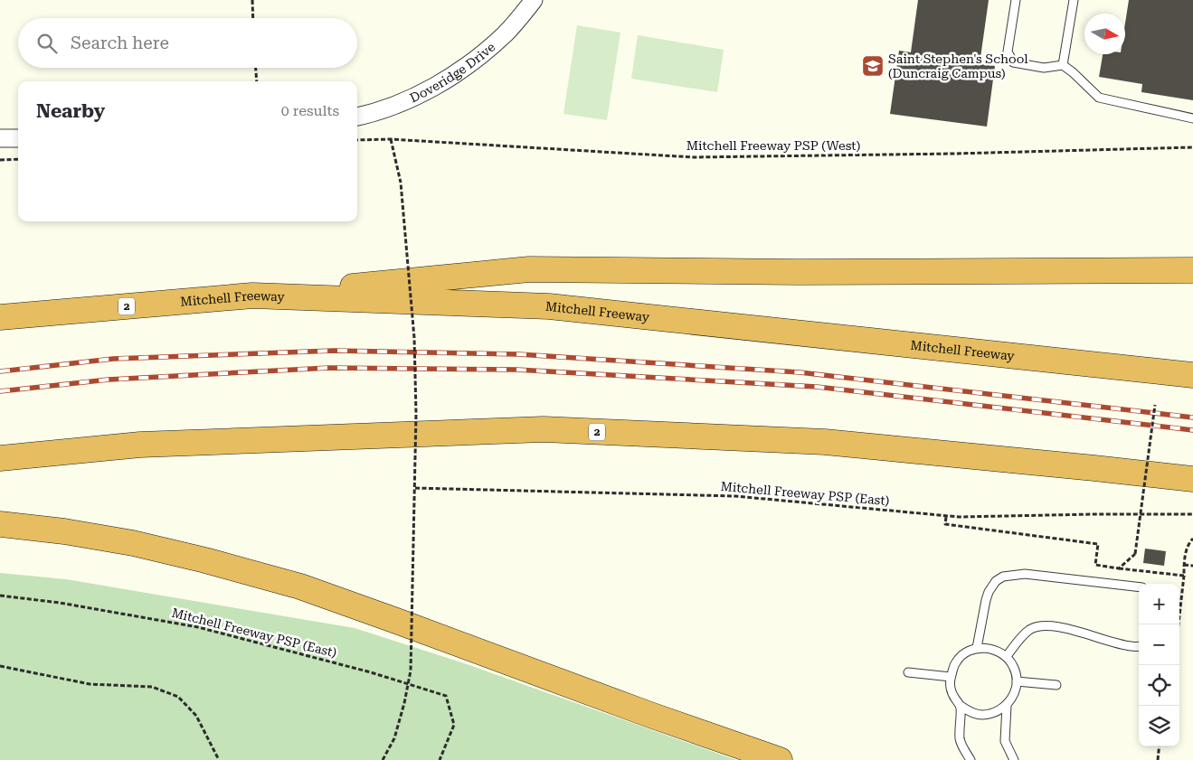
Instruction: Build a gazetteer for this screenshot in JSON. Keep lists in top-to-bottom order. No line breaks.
{"streets":{"highway":["Mitchell Freeway","2"],"street":["Doveridge Drive"],"path":["Mitchell Freeway PSP (West)","Mitchell Freeway PSP (East)"]},"places":{"school or university":["Saint Stephen's School (Duncraig Campus)"]},"north":"right","page":{"search":"Search here","heading":["Nearby","0 results"],"map_buttons":["+","−"]}}
